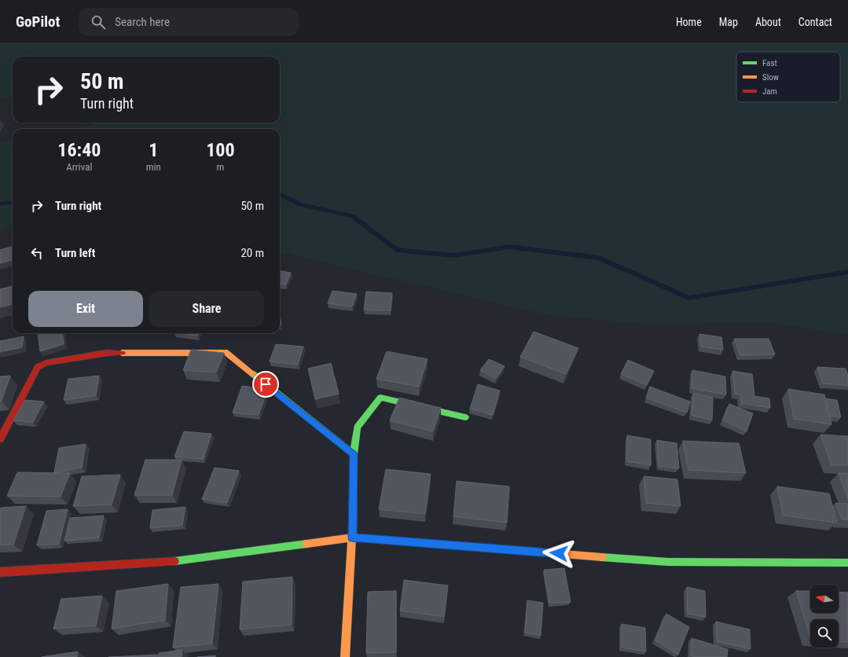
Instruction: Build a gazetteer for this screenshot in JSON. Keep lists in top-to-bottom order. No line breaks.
{"legend":["Fast","Slow","Jam"],"north":"left","page":{"header":"GoPilot","search":"Search here","nav":["Home","Map","About","Contact"],"turn":["50 m","Turn right"],"eta":["16:40","Arrival","1","min","100","m"],"list":[{"name":"Turn right","value":"50 m"},{"name":"Turn left","value":"20 m"}],"buttons":["Exit","Share"]}}
